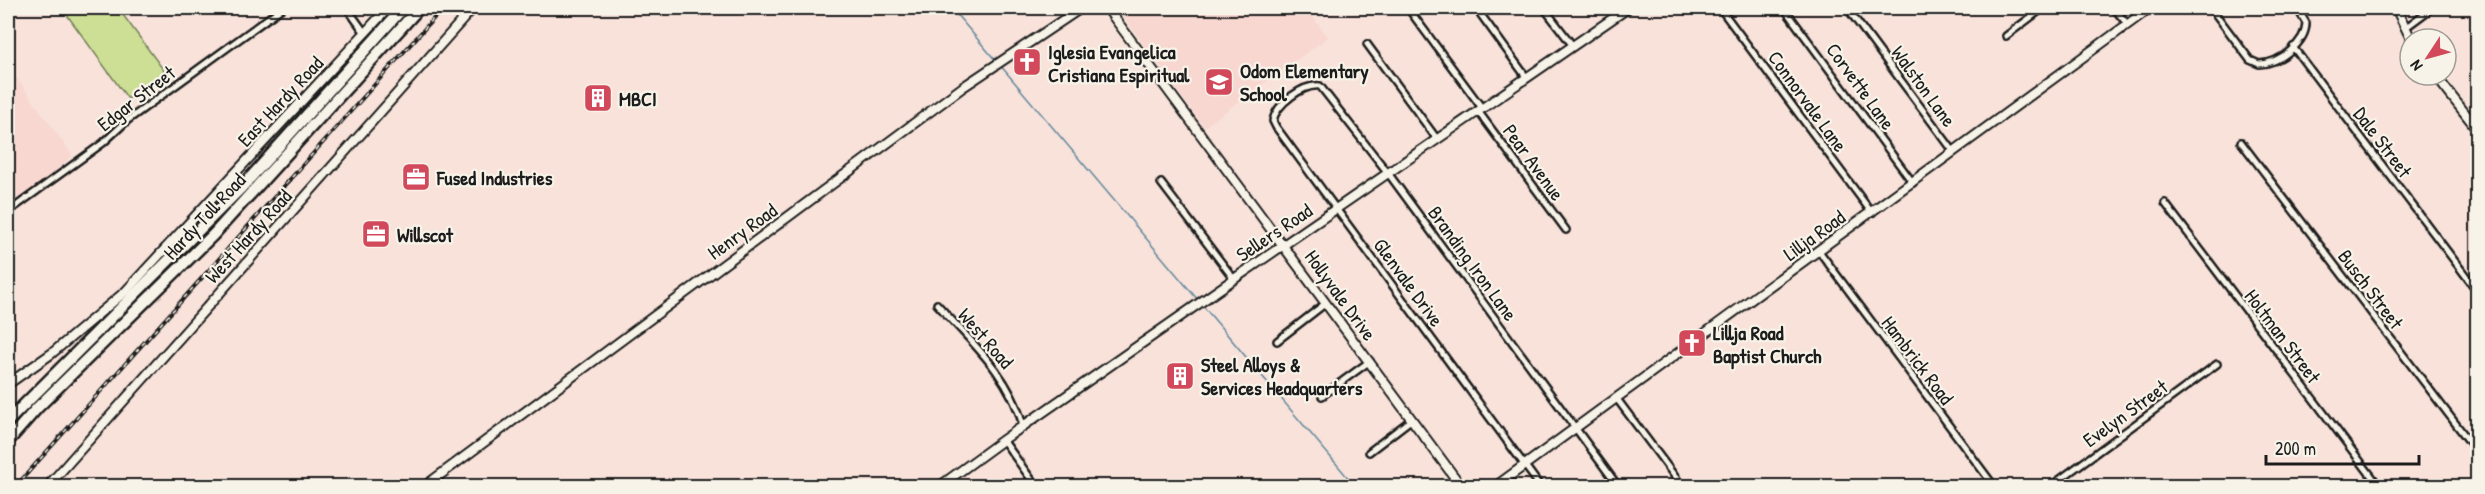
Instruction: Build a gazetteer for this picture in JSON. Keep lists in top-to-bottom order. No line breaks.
{"streets":{"highway":["Hardy Toll Road"],"street":["Corvette Lane","Walston Lane","Edgar Street","East Hardy Road","Connorvale Lane","Dale Street","Pear Avenue","Henry Road","Sellers Road","Lillja Road","West Hardy Road","Branding Iron Lane","Glenvale Drive","Busch Street","Hollyvale Drive","Holtman Street","West Road","Hambrick Road","Evelyn Street"]},"crossings":[["Corvette Lane","Lillja Road"],["Walston Lane","Lillja Road"],["Connorvale Lane","Lillja Road"],["Pear Avenue","Sellers Road"],["Sellers Road","Branding Iron Lane"],["Sellers Road","Glenvale Drive"],["Sellers Road","Hollyvale Drive"],["Sellers Road","West Road"],["Lillja Road","Branding Iron Lane"],["Lillja Road","Glenvale Drive"],["Lillja Road","Hambrick Road"],["Branding Iron Lane","Glenvale Drive"]],"places":{"church":["Iglesia Evangelica Cristiana Espiritual","Lillja Road Baptist Church"],"school or university":["Odom Elementary School"],"building":["MBCI","Steel Alloys & Services Headquarters"],"office":["Fused Industries","Willscot"]},"scale_bar":"200 m","north":"bottom left"}
